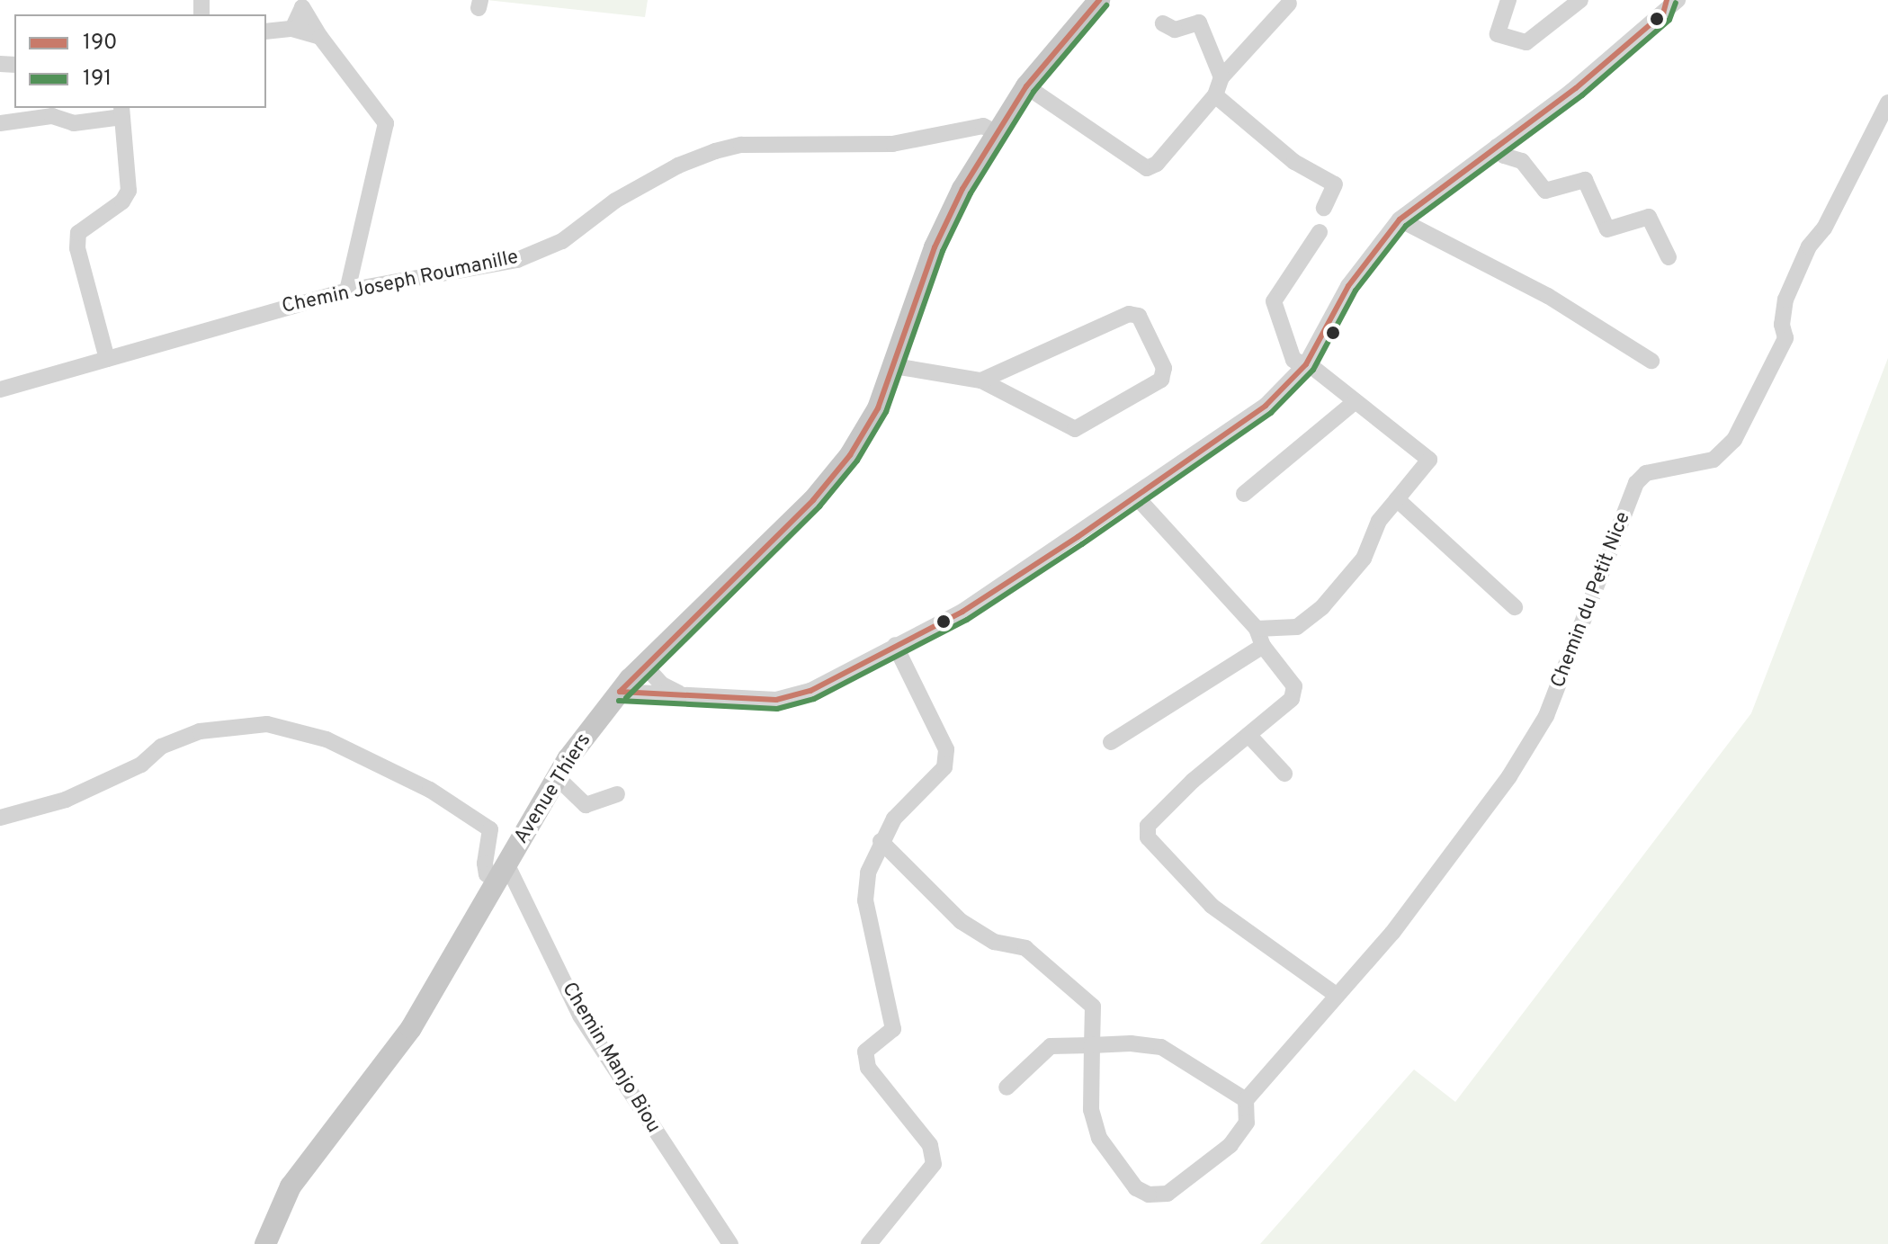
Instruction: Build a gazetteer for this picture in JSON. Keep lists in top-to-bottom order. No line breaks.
{"streets":{"main road":["Avenue Thiers"],"street":["Chemin Joseph Roumanille","Chemin du Petit Nice","Chemin Manjo Biou"]},"crossings":[["Chemin Joseph Roumanille","Avenue Thiers"],["Avenue Thiers","Chemin Manjo Biou"]],"lines":["transit line 190","transit line 191"],"legend":["190","191"]}
